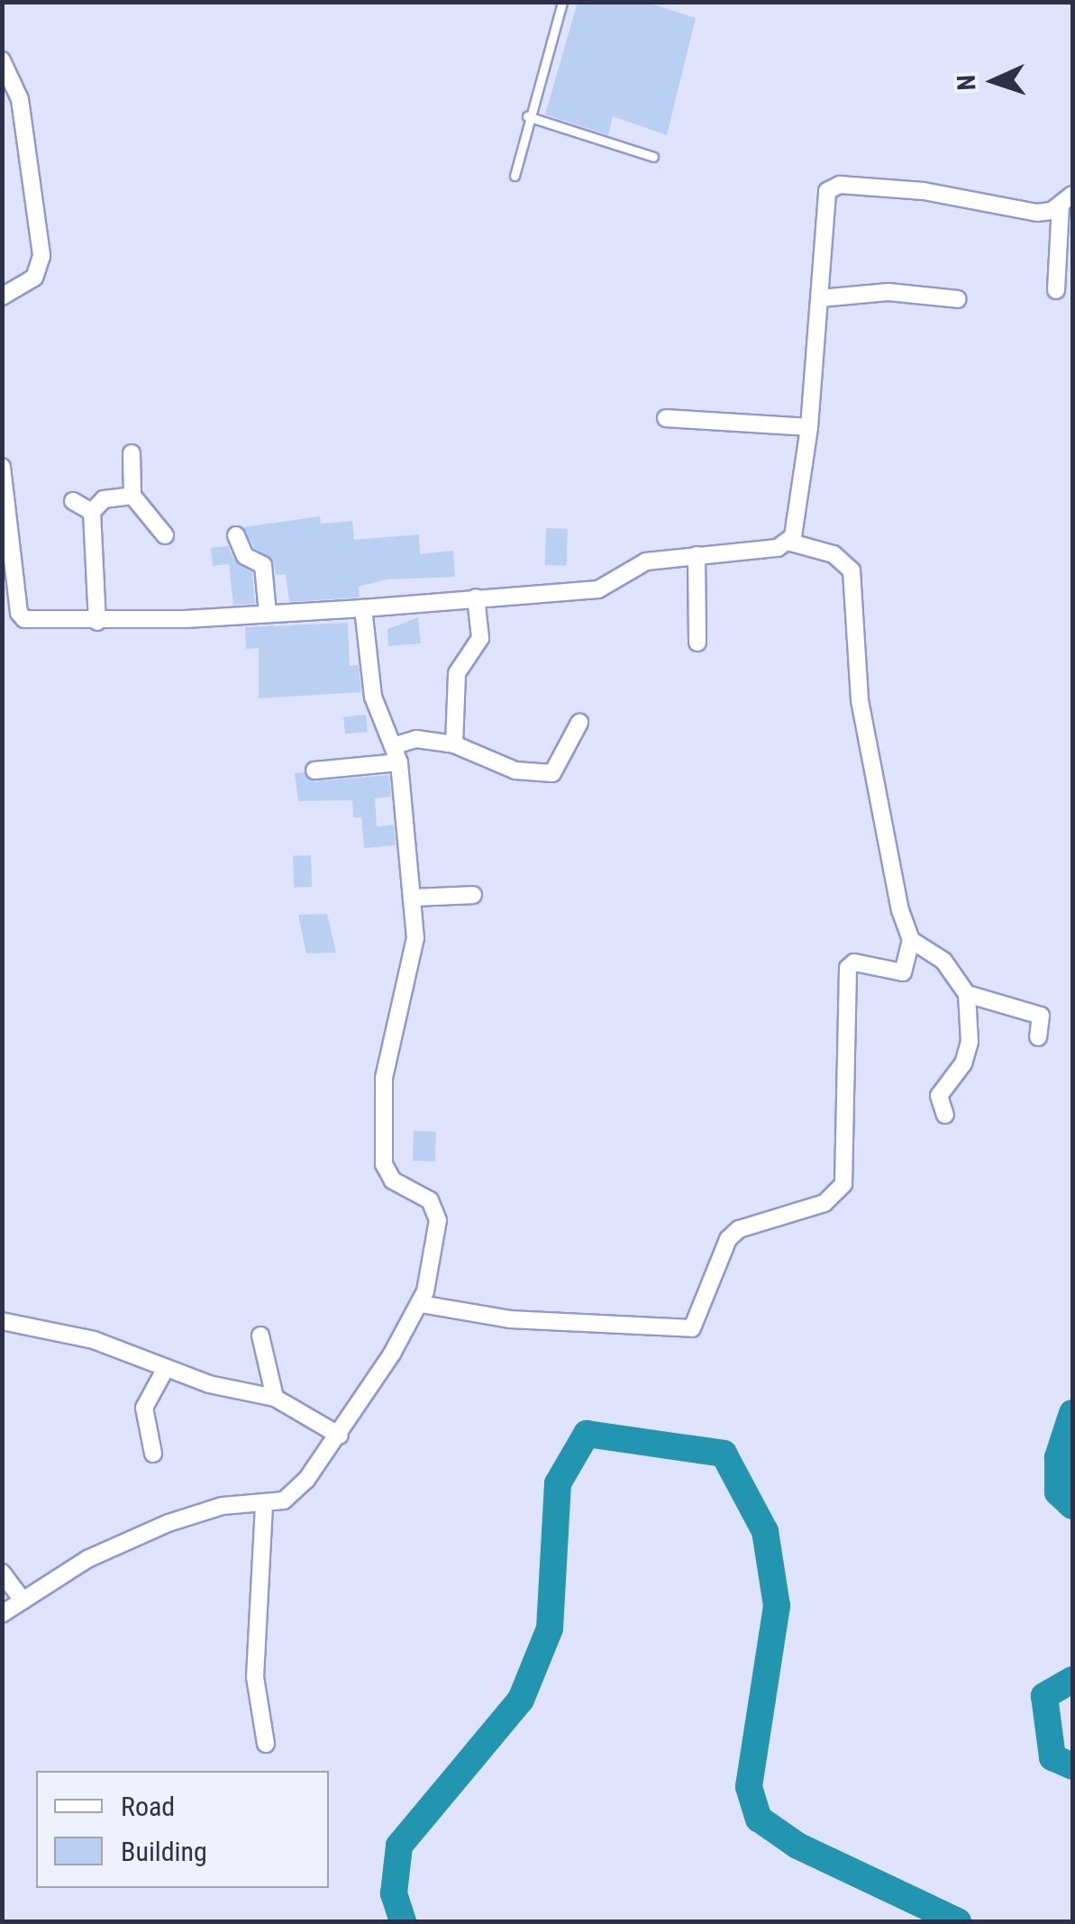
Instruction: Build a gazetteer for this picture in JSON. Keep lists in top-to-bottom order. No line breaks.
{"legend":["Road","Building"],"north":"left"}
